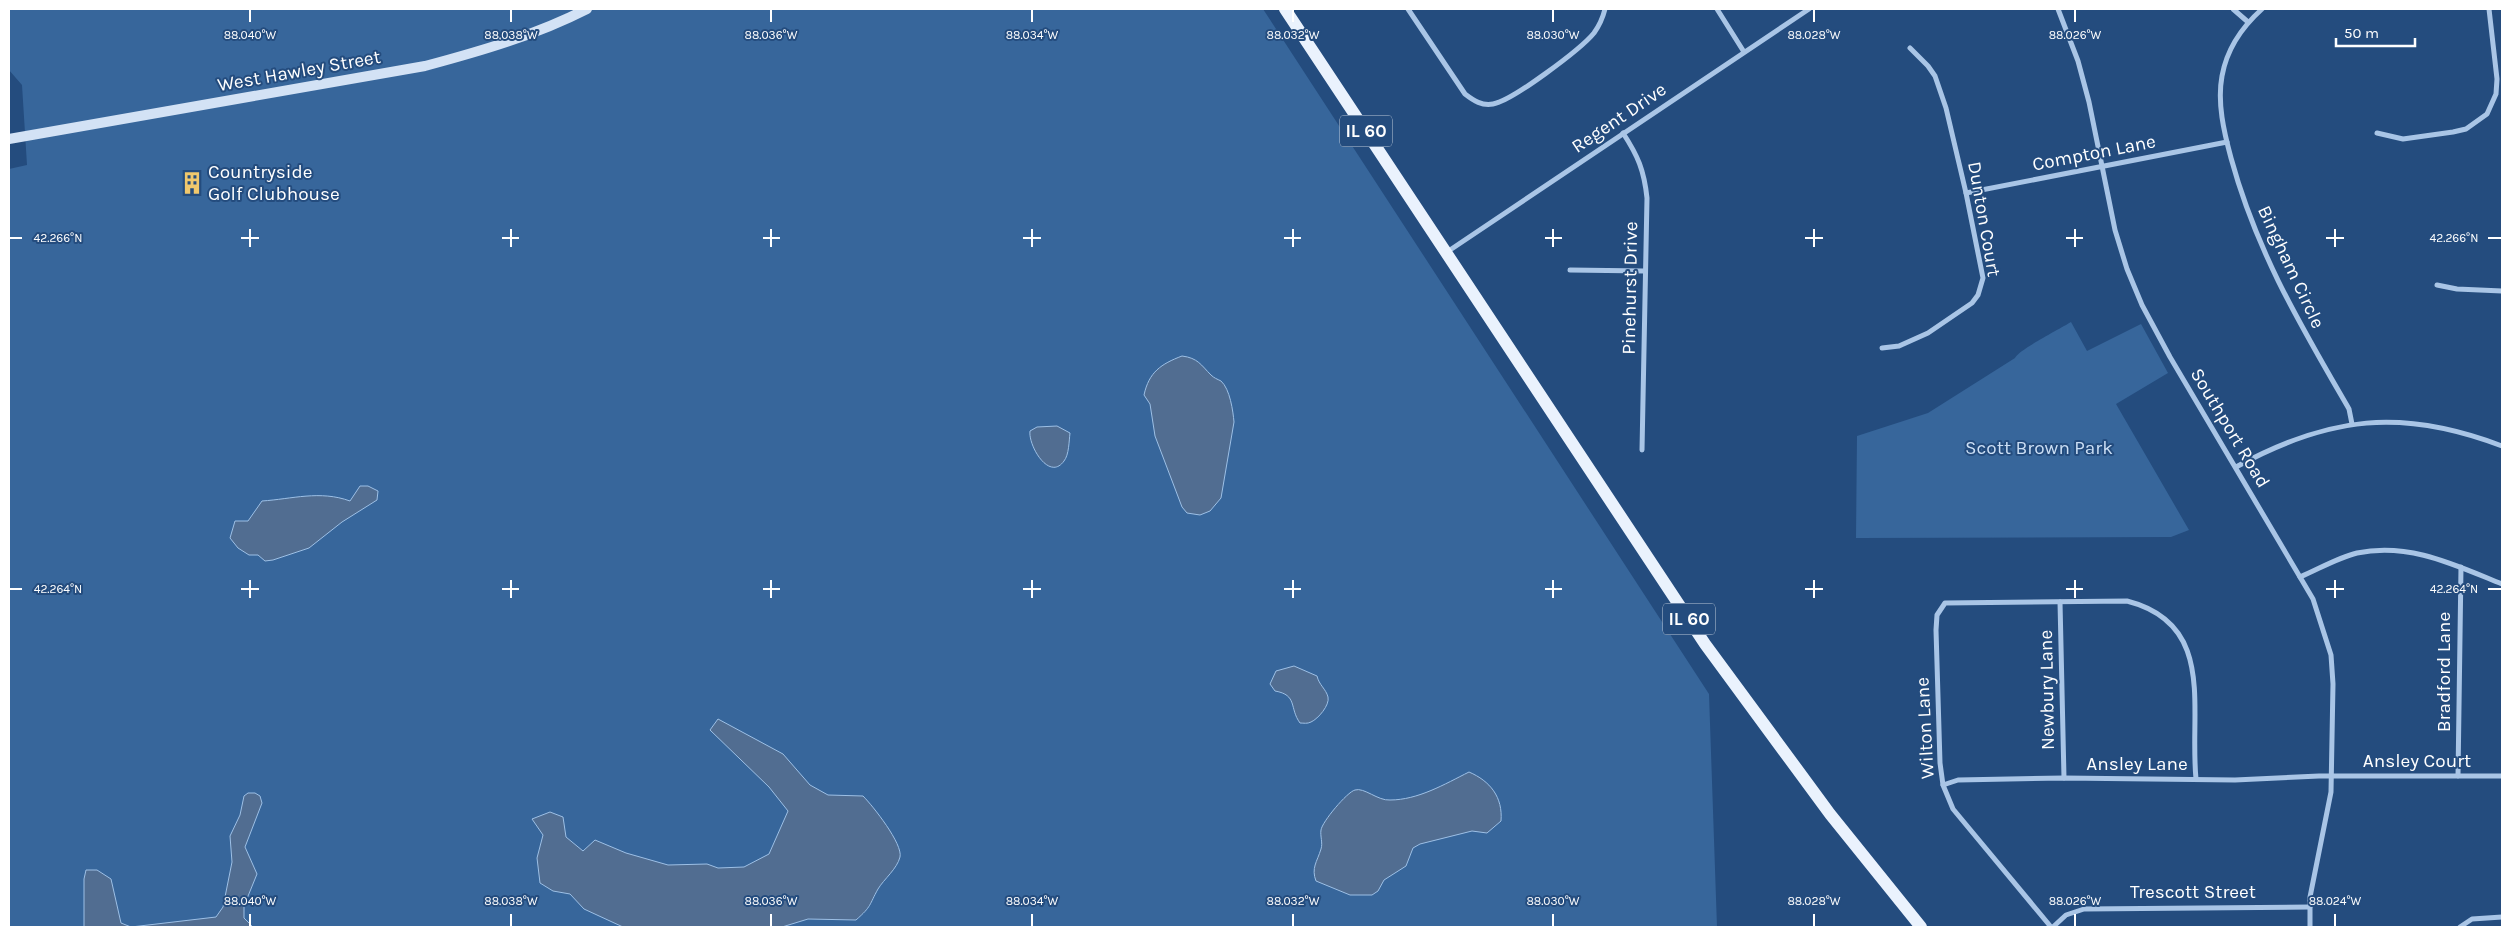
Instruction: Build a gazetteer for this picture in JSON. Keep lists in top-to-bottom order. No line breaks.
{"streets":{"main road":["IL 60"],"street":["West Hawley Street","Regent Drive","Compton Lane","Dunton Court","Bingham Circle","Pinehurst Drive","Southport Road","Bradford Lane","Newbury Lane","Wilton Lane","Ansley Court","Ansley Lane","Trescott Street"]},"crossings":[["Regent Drive","IL 60"],["Regent Drive","Pinehurst Drive"],["Compton Lane","Dunton Court"],["Compton Lane","Bingham Circle"],["Compton Lane","Southport Road"],["Southport Road","Ansley Court"],["Southport Road","Ansley Lane"],["Southport Road","Trescott Street"],["Bradford Lane","Ansley Court"],["Newbury Lane","Wilton Lane"],["Newbury Lane","Ansley Lane"],["Wilton Lane","Ansley Lane"],["Wilton Lane","Trescott Street"],["Ansley Court","Ansley Lane"]],"parks":["Scott Brown Park"],"places":{"building":["Countryside Golf Clubhouse"]},"scale_bar":"50 m","coordinates":["88.040°W","88.038°W","88.036°W","88.034°W","88.032°W","88.030°W","88.028°W","88.026°W","42.266°N","42.264°N","88.024°W"]}
